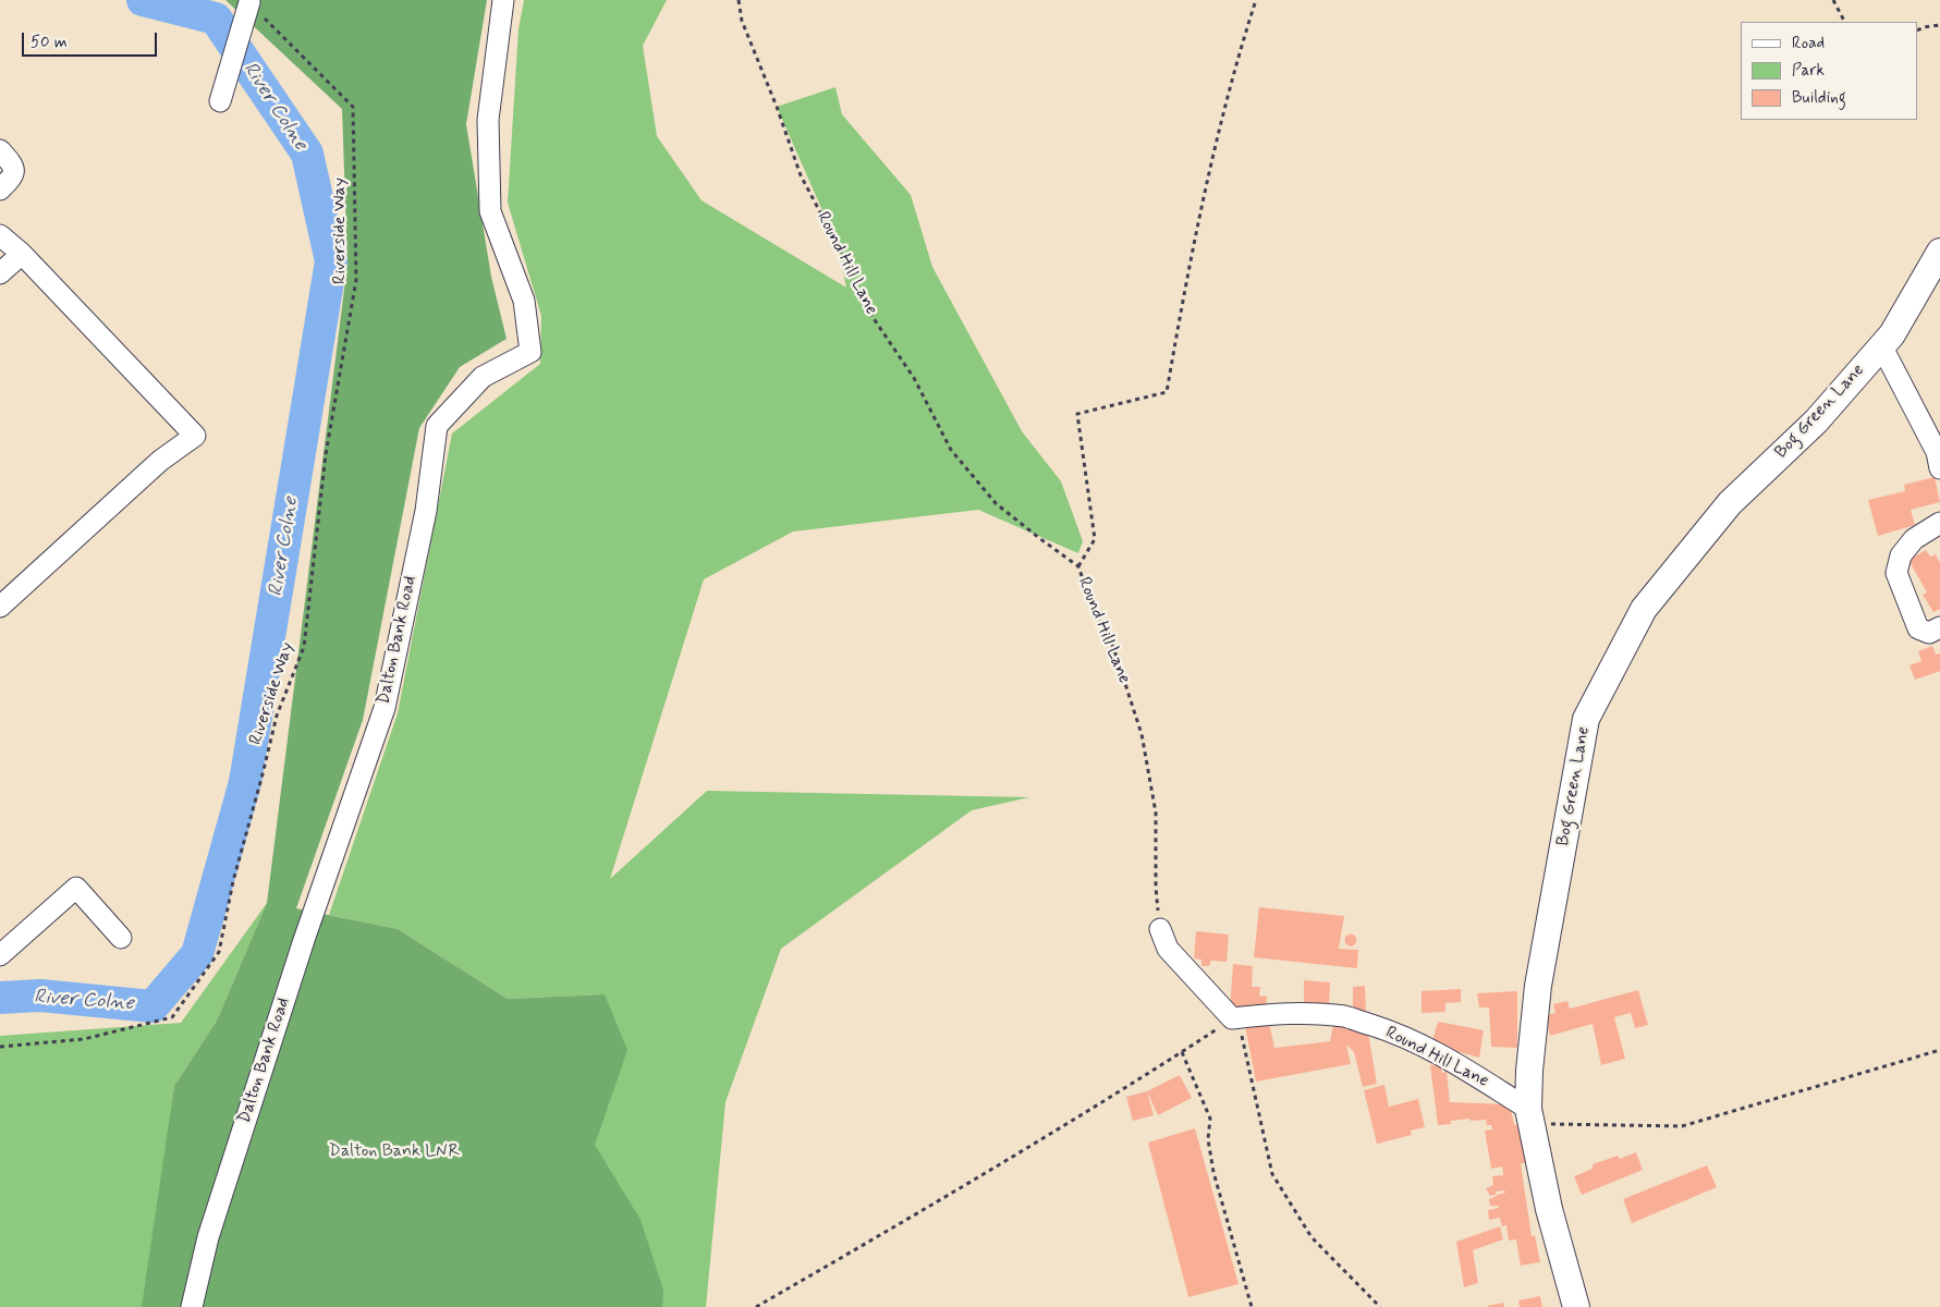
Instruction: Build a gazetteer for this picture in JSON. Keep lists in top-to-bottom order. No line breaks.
{"streets":{"main road":["Bog Green Lane"],"street":["Round Hill Lane","Dalton Bank Road"],"path":["Riverside Way"]},"crossings":[["Round Hill Lane","Bog Green Lane"]],"water":["River Colne"],"parks":["Dalton Bank LNR"],"legend":["Road","Park","Building"],"scale_bar":"50 m"}
